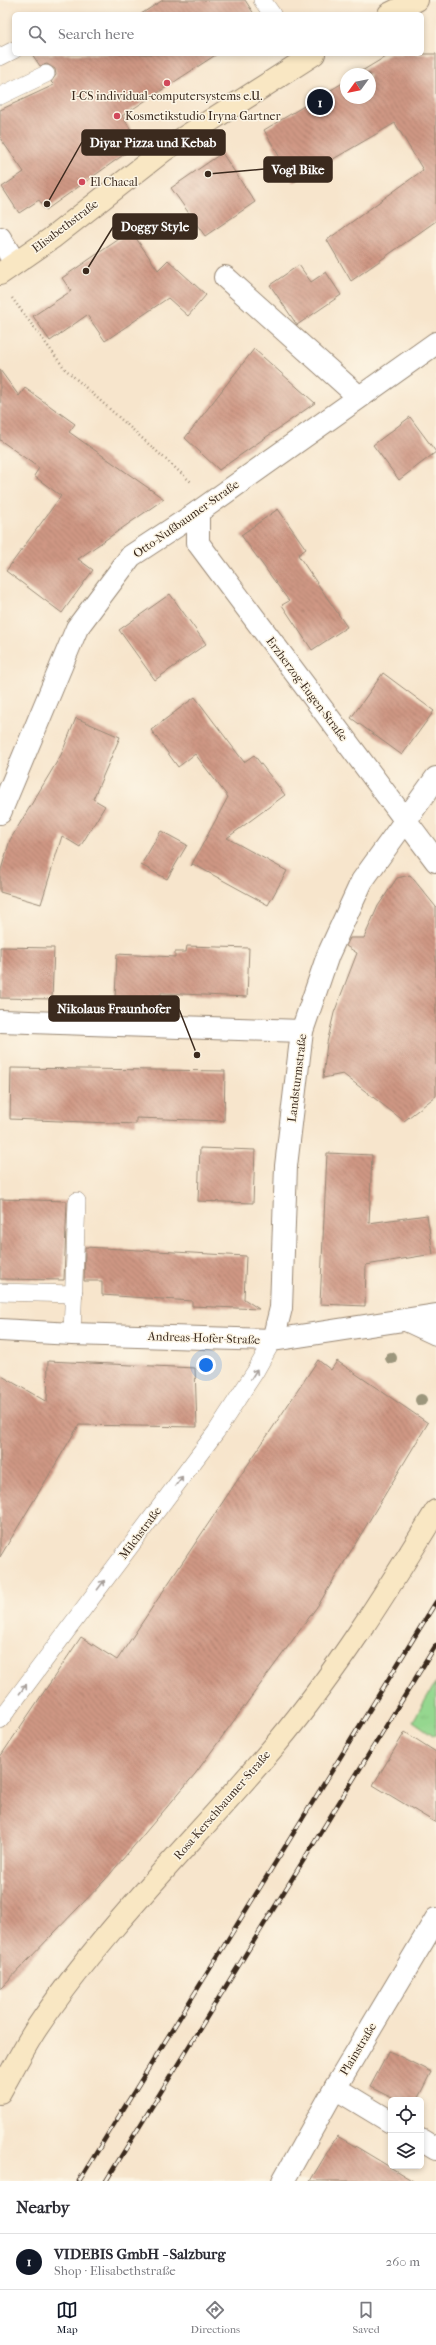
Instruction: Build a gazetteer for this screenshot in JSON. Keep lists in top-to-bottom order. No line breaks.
{"streets":{"main road":["Elisabethstraße","Rosa-Kerschbaumer-Straße"],"street":["Otto-Nußbaumer-Straße","Erzherzog-Eugen-Straße","Landsturmstraße","Andreas-Hofer-Straße","Plainstraße"],"lane":["Milchstraße"]},"crossings":[["Otto-Nußbaumer-Straße","Erzherzog-Eugen-Straße"],["Erzherzog-Eugen-Straße","Landsturmstraße"],["Landsturmstraße","Andreas-Hofer-Straße"],["Landsturmstraße","Milchstraße"],["Andreas-Hofer-Straße","Milchstraße"]],"one_way":["Milchstraße"],"places":["I-CS individual-computersystems e.U.","Kosmetikstudio Iryna Gartner","Vogl Bike","El Chacal","Diyar Pizza und Kebab","Doggy Style","Nikolaus Fraunhofer"],"north":"bottom left","page":{"search":"Search here","pins":"1","heading":"Nearby","list":[{"mark":"1","name":"VIDEBIS GmbH - Salzburg","note":"Shop · Elisabethstraße","value":"260 m"}],"nav":["Map","Directions","Saved"]}}
